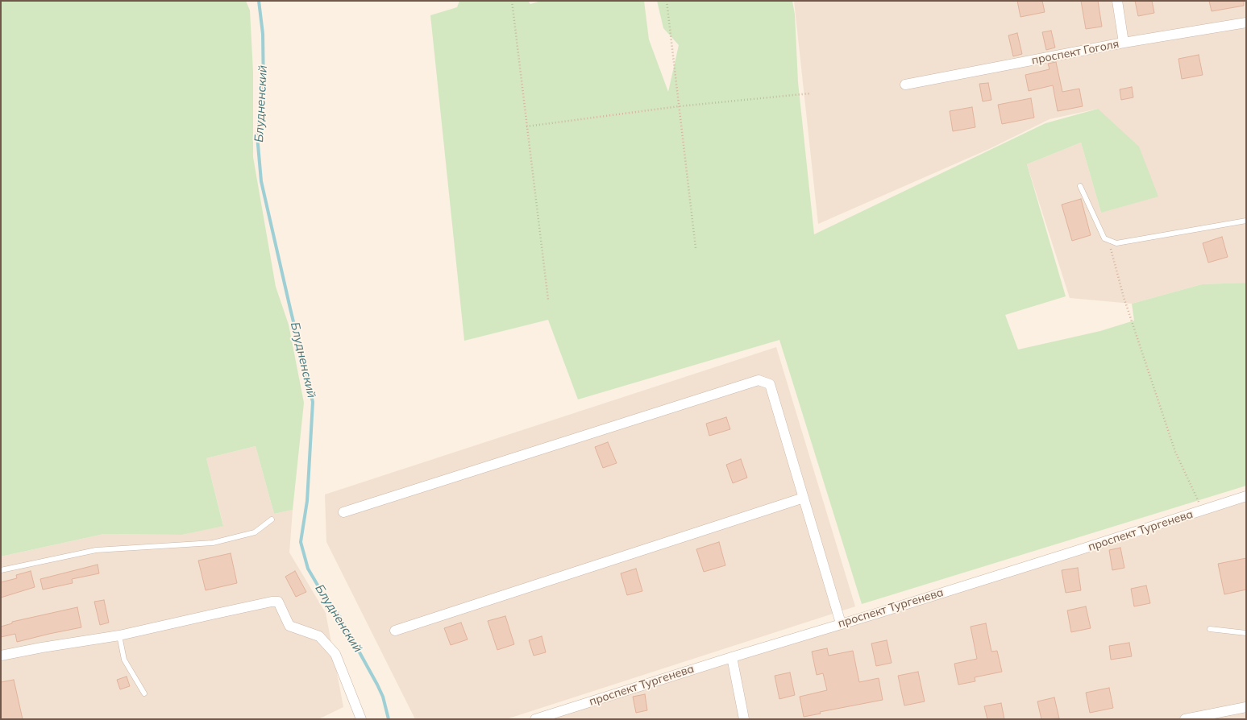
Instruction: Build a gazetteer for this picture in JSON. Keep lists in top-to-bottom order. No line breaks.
{"streets":{"street":["проспект Гоголя","проспект Тургенева"]},"water":["Блудненский"]}
